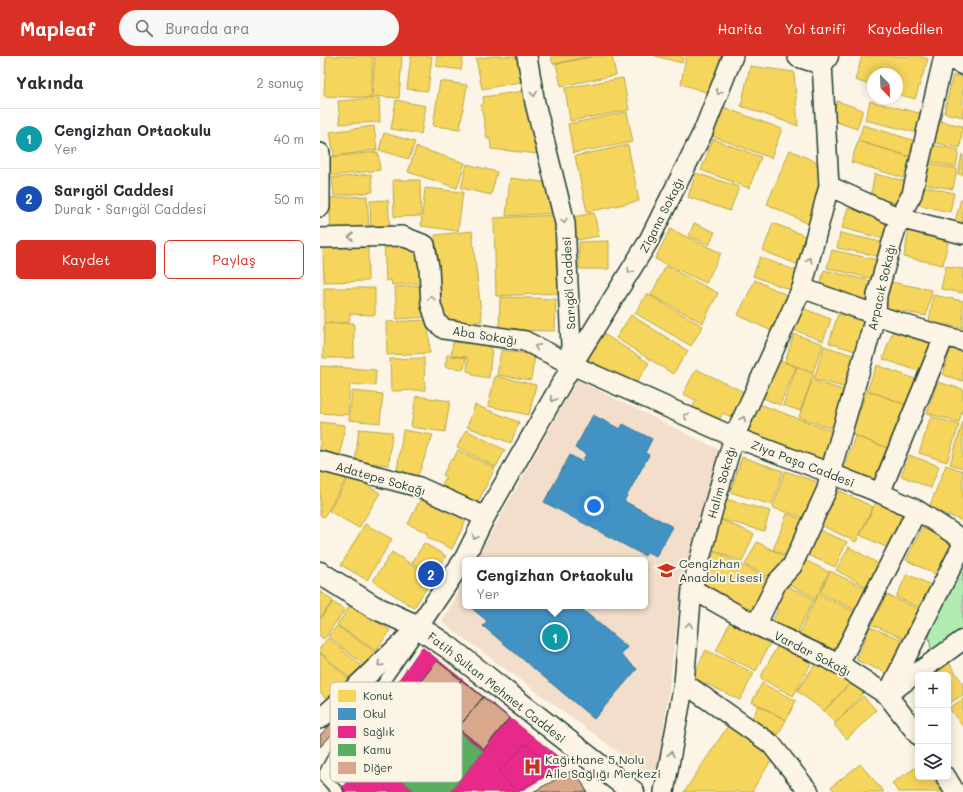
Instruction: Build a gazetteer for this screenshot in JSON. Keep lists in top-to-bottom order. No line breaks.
{"streets":{"street":["Zigana Sokağı","Sarıgöl Caddesi","Arpacık Sokağı","Aba Sokağı","Ziya Paşa Caddesi","Adatepe Sokağı","Halim Sokağı","Vardar Sokağı","Fatih Sultan Mehmet Caddesi"]},"crossings":[["Zigana Sokağı","Sarıgöl Caddesi"],["Zigana Sokağı","Aba Sokağı"],["Zigana Sokağı","Ziya Paşa Caddesi"],["Sarıgöl Caddesi","Aba Sokağı"],["Sarıgöl Caddesi","Ziya Paşa Caddesi"],["Arpacık Sokağı","Ziya Paşa Caddesi"],["Arpacık Sokağı","Vardar Sokağı"],["Aba Sokağı","Ziya Paşa Caddesi"],["Ziya Paşa Caddesi","Halim Sokağı"],["Halim Sokağı","Vardar Sokağı"]],"one_way":["Zigana Sokağı","Sarıgöl Caddesi","Aba Sokağı","Ziya Paşa Caddesi"],"places":{"school or university":["Cengizhan Anadolu Lisesi"],"hospital":["Kağıthane 5 Nolu Aile Sağlığı Merkezi"]},"legend":["Konut","Okul","Sağlık","Kamu","Diğer"],"north":"bottom right","page":{"header":"Mapleaf","search":"Burada ara","nav":["Harita","Yol tarifi","Kaydedilen"],"heading":["Yakında","2 sonuç"],"list":[{"mark":"1","name":"Cengizhan Ortaokulu","note":"Yer","value":"40 m"},{"mark":"2","name":"Sarıgöl Caddesi","note":"Durak · Sarıgöl Caddesi","value":"50 m"}],"buttons":["Kaydet","Paylaş"],"popup":["Cengizhan Ortaokulu","Yer"],"pins":["2","1"],"map_buttons":["+","−"]}}
